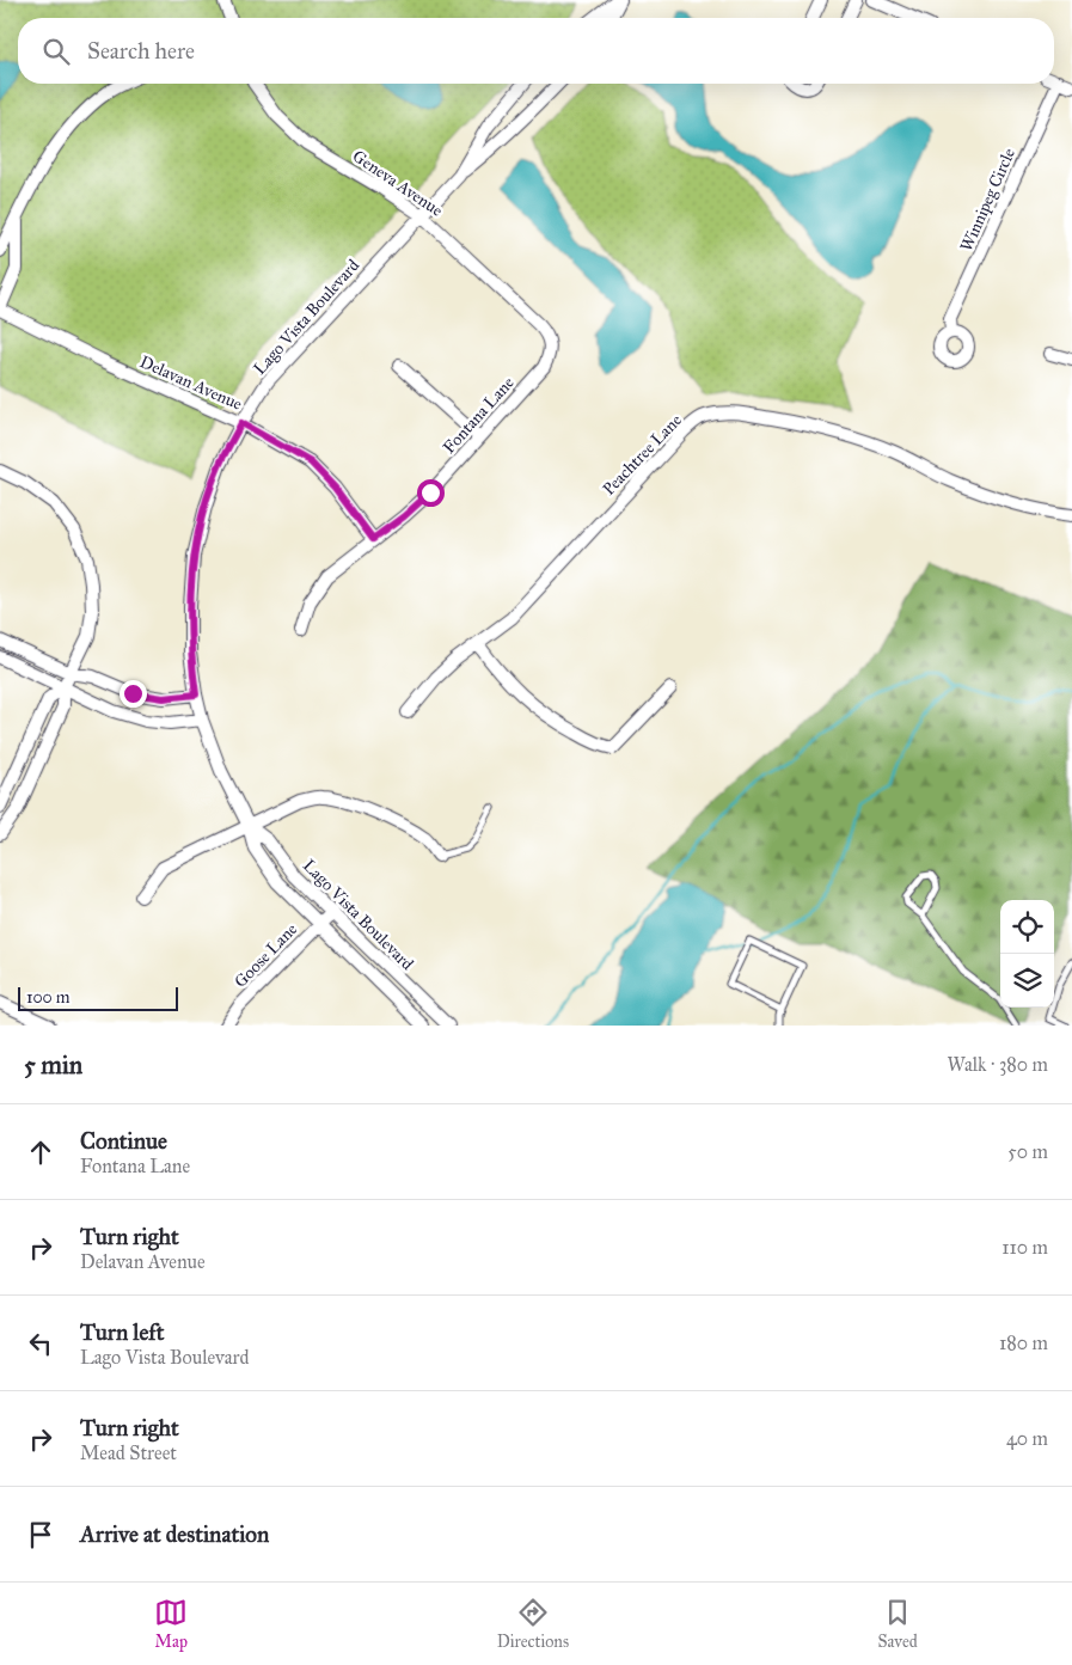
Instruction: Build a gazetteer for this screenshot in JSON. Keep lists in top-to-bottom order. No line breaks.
{"streets":{"street":["Geneva Avenue","Winnipeg Circle","Lago Vista Boulevard","Delavan Avenue","Fontana Lane","Peachtree Lane","Goose Lane"]},"crossings":[["Geneva Avenue","Lago Vista Boulevard"],["Geneva Avenue","Fontana Lane"],["Lago Vista Boulevard","Delavan Avenue"],["Lago Vista Boulevard","Goose Lane"],["Delavan Avenue","Fontana Lane"]],"scale_bar":"100 m","page":{"search":"Search here","scale":"100 m","heading":["5 min","Walk · 380 m"],"list":[["Continue","Fontana Lane","50 m"],["Turn right","Delavan Avenue","110 m"],["Turn left","Lago Vista Boulevard","180 m"],["Turn right","Mead Street","40 m"],"Arrive at destination"],"nav":["Map","Directions","Saved"]}}
